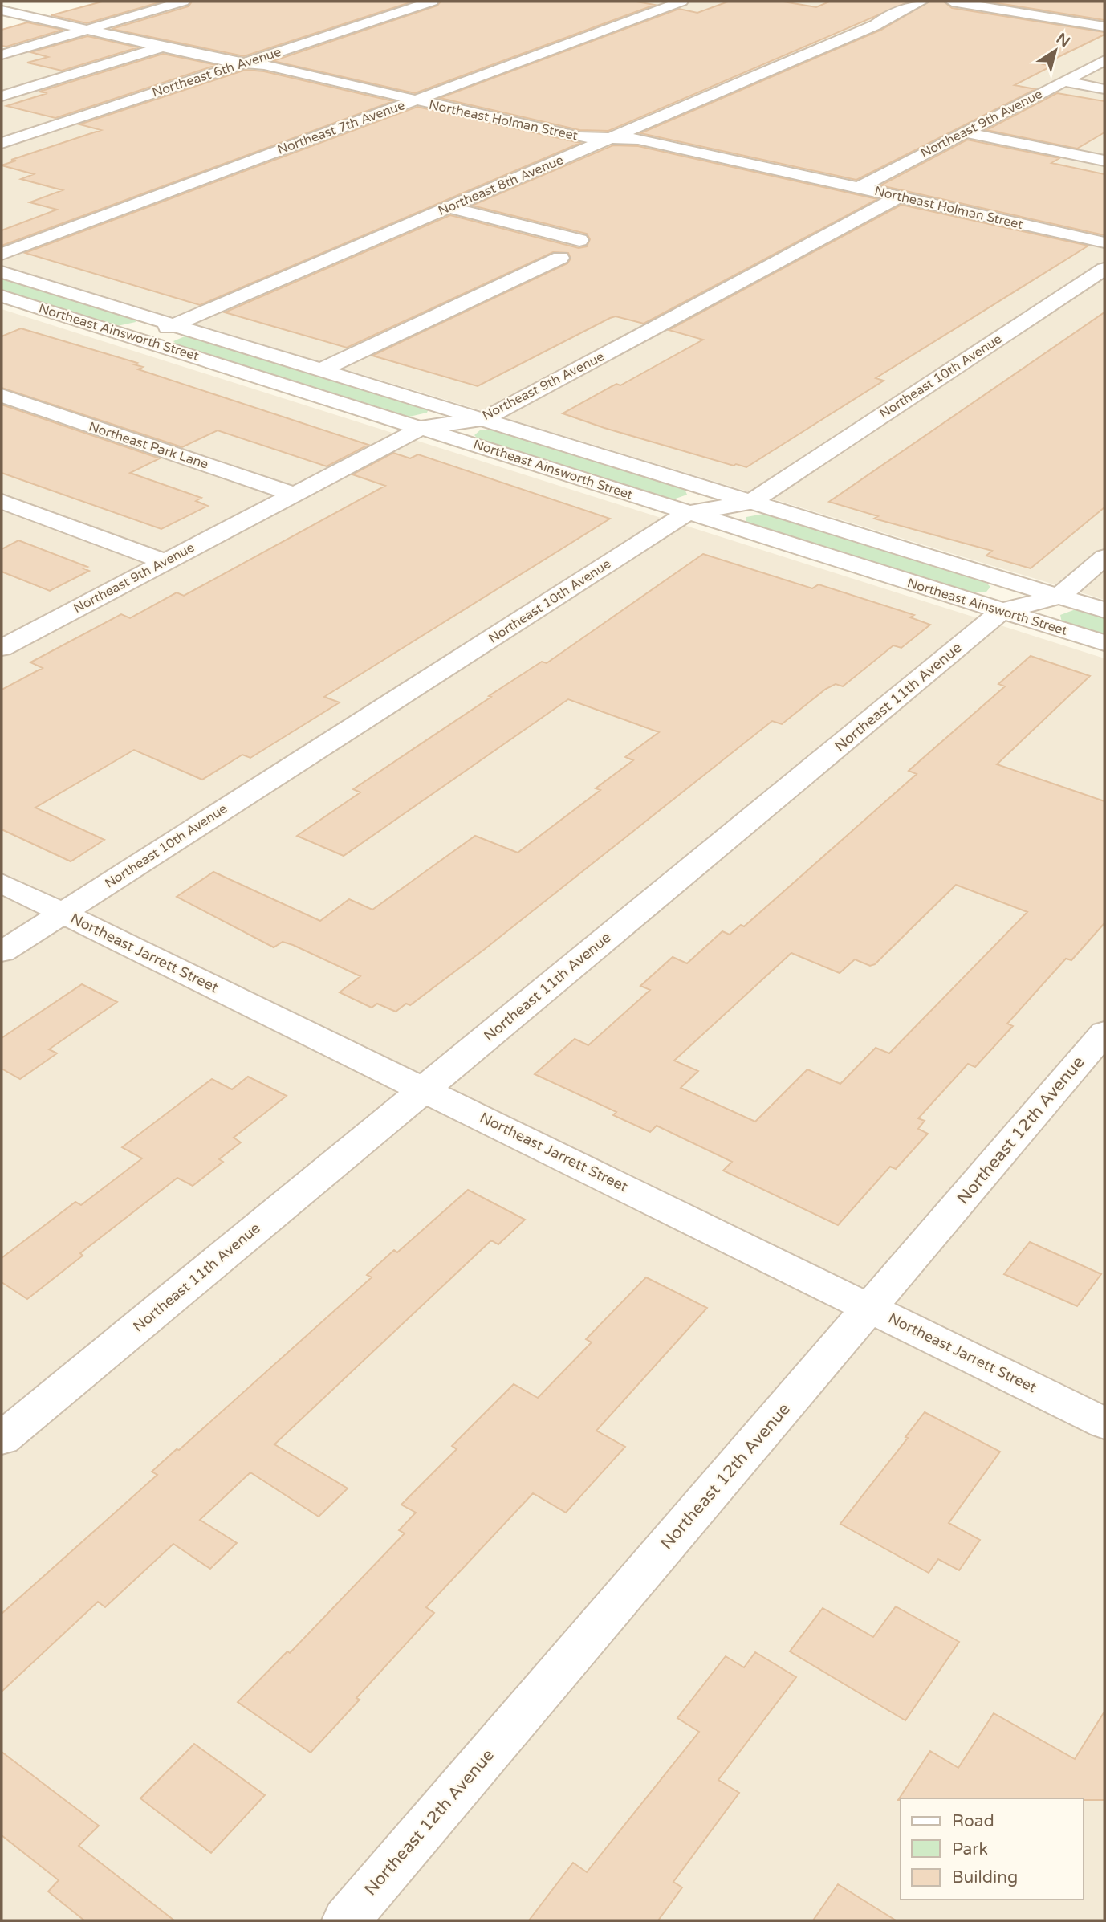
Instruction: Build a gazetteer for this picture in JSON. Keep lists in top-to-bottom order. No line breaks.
{"streets":{"street":["Northeast 6th Avenue","Northeast Holman Street","Northeast 9th Avenue","Northeast 7th Avenue","Northeast 8th Avenue","Northeast Ainsworth Street","Northeast 10th Avenue","Northeast Park Lane","Northeast 11th Avenue","Northeast Jarrett Street","Northeast 12th Avenue"]},"crossings":[["Northeast 6th Avenue","Northeast Holman Street"],["Northeast Holman Street","Northeast 9th Avenue"],["Northeast Holman Street","Northeast 7th Avenue"],["Northeast Holman Street","Northeast 8th Avenue"],["Northeast 9th Avenue","Northeast Ainsworth Street"],["Northeast 9th Avenue","Northeast Park Lane"],["Northeast 8th Avenue","Northeast Ainsworth Street"],["Northeast Ainsworth Street","Northeast 10th Avenue"],["Northeast Ainsworth Street","Northeast 11th Avenue"],["Northeast 10th Avenue","Northeast Jarrett Street"],["Northeast 11th Avenue","Northeast Jarrett Street"],["Northeast Jarrett Street","Northeast 12th Avenue"]],"legend":["Road","Park","Building"],"north":"top right"}
